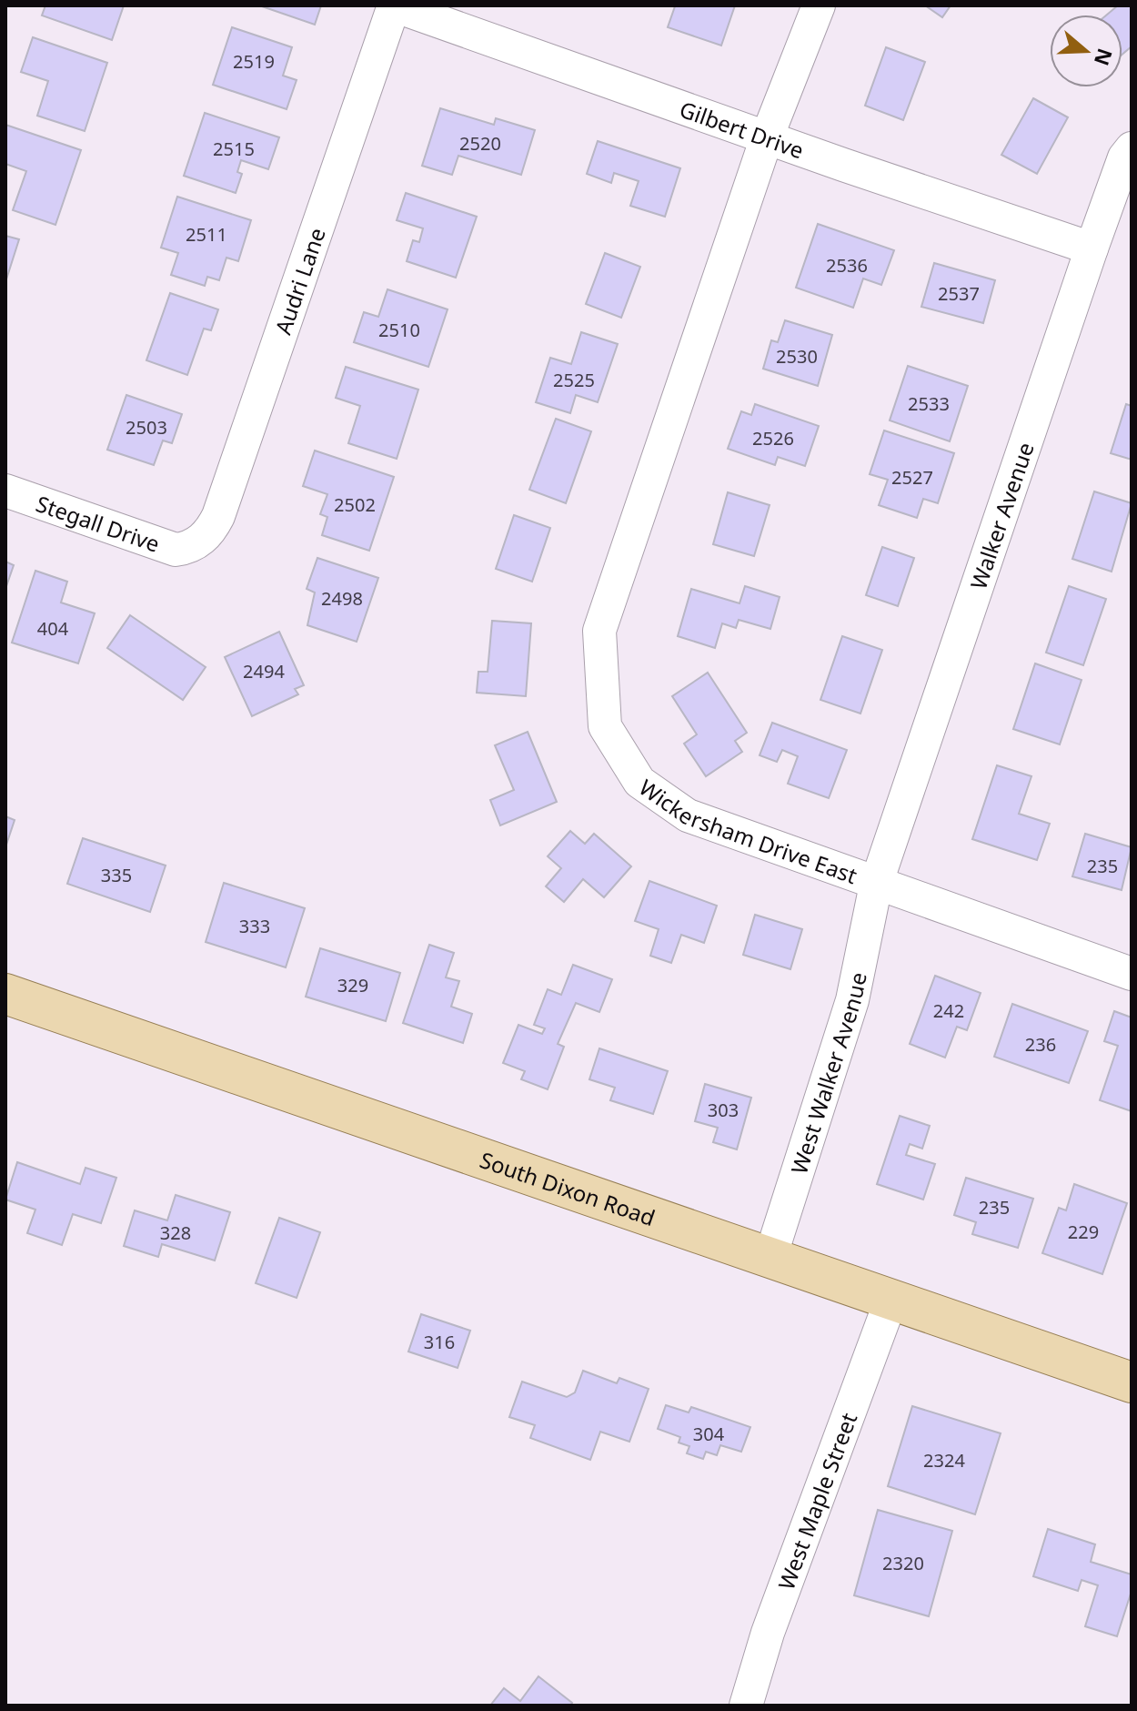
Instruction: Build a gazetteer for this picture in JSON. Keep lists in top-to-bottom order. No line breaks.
{"streets":{"main road":["South Dixon Road"],"street":["Gilbert Drive","Audri Lane","Walker Avenue","Stegall Drive","Wickersham Drive East","West Walker Avenue","West Maple Street"]},"crossings":[["Gilbert Drive","Audri Lane"],["Gilbert Drive","Walker Avenue"],["Gilbert Drive","Wickersham Drive East"],["Audri Lane","Stegall Drive"],["Walker Avenue","Wickersham Drive East"],["Walker Avenue","West Walker Avenue"],["Wickersham Drive East","West Walker Avenue"],["West Walker Avenue","South Dixon Road"],["South Dixon Road","West Maple Street"]],"house_numbers":["2519","2520","2515","2511","2536","2537","2510","2530","2525","2533","2503","2526","2527","2502","2498","404","2494","235","335","333","329","242","236","303","235","229","328","316","304","2324","2320"],"north":"right"}
